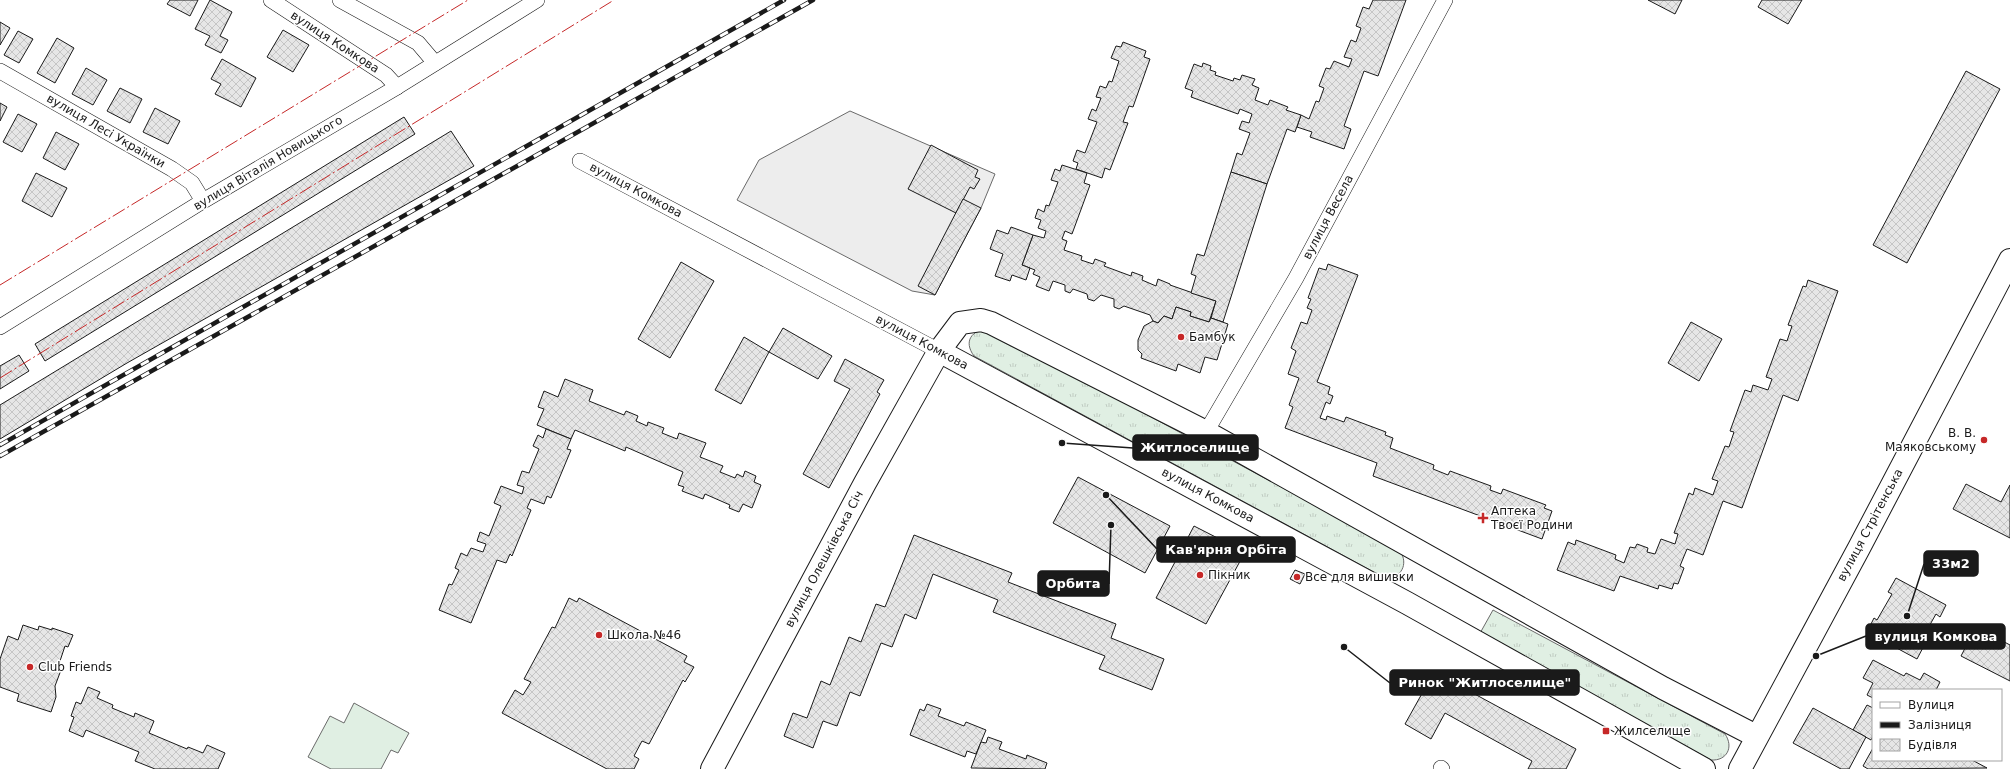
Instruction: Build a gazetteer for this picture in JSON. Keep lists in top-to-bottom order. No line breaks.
{"streets":{"street":["вулиця Комкова","вулиця Лесі Українки","вулиця Віталія Новицького","вулиця Весела","вулиця Стрітенська","вулиця Олешківська Січ"]},"crossings":[["вулиця Комкова","вулиця Віталія Новицького"],["вулиця Комкова","вулиця Олешківська Січ"],["вулиця Лесі Українки","вулиця Віталія Новицького"],["вулиця Весела","вулиця Олешківська Січ"]],"places":{"other":["Бамбук","В. В. Маяковському","Житлоселище","Кав'ярня Орбіта","Орбита","Пікник","Все для вишивки","33м2","Школа №46","Ринок \"Житлоселище\"","вулиця Комкова","Club Friends"],"health":["Аптека Твоєї Родини"],"transit":["Жилселище"]},"legend":["Вулиця","Залізниця","Будівля"]}
